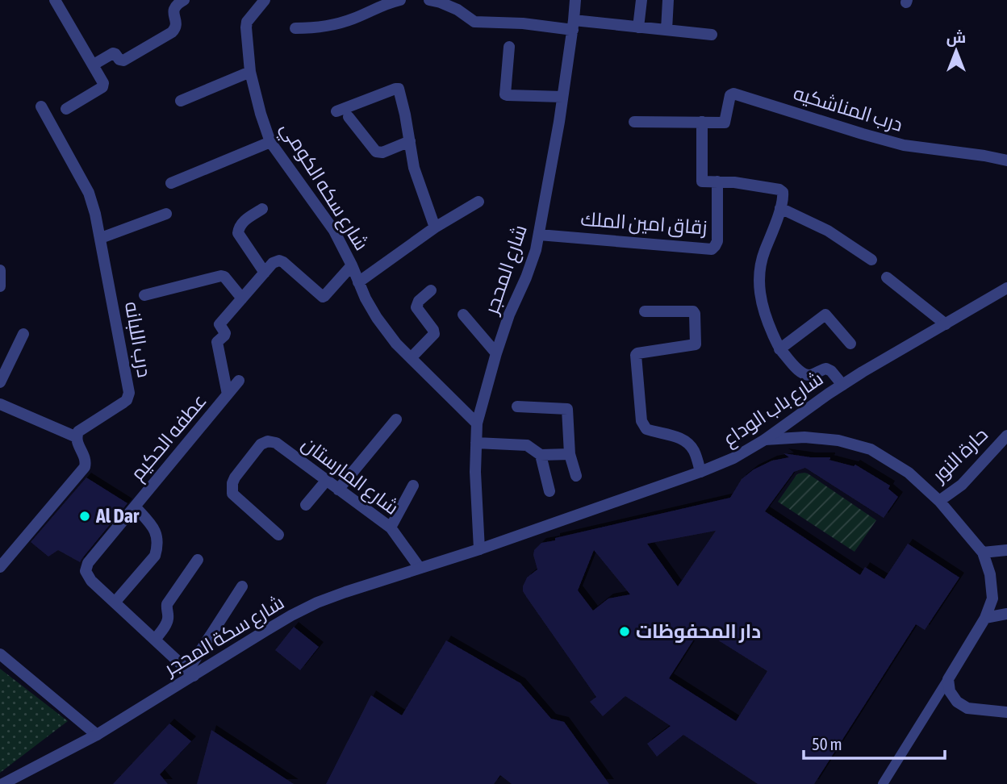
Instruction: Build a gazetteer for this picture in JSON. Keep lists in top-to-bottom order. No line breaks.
{"streets":{"street":["درب المناشكيه","شارع سكه الكومي","زقاق امين الملك","شارع المحجر","درب اللبانه","شارع باب الوداع","عطفه الحكيم","حارة النور","شارع المارستان","شارع سكة المحجر"]},"crossings":[["شارع سكه الكومي","شارع المحجر"],["زقاق امين الملك","شارع المحجر"],["شارع المحجر","شارع باب الوداع"],["شارع المحجر","شارع سكة المحجر"],["شارع باب الوداع","شارع سكة المحجر"],["شارع المارستان","شارع سكة المحجر"]],"places":["Al Dar","دار المحفوظات"],"scale_bar":"50 m","north":"top"}
